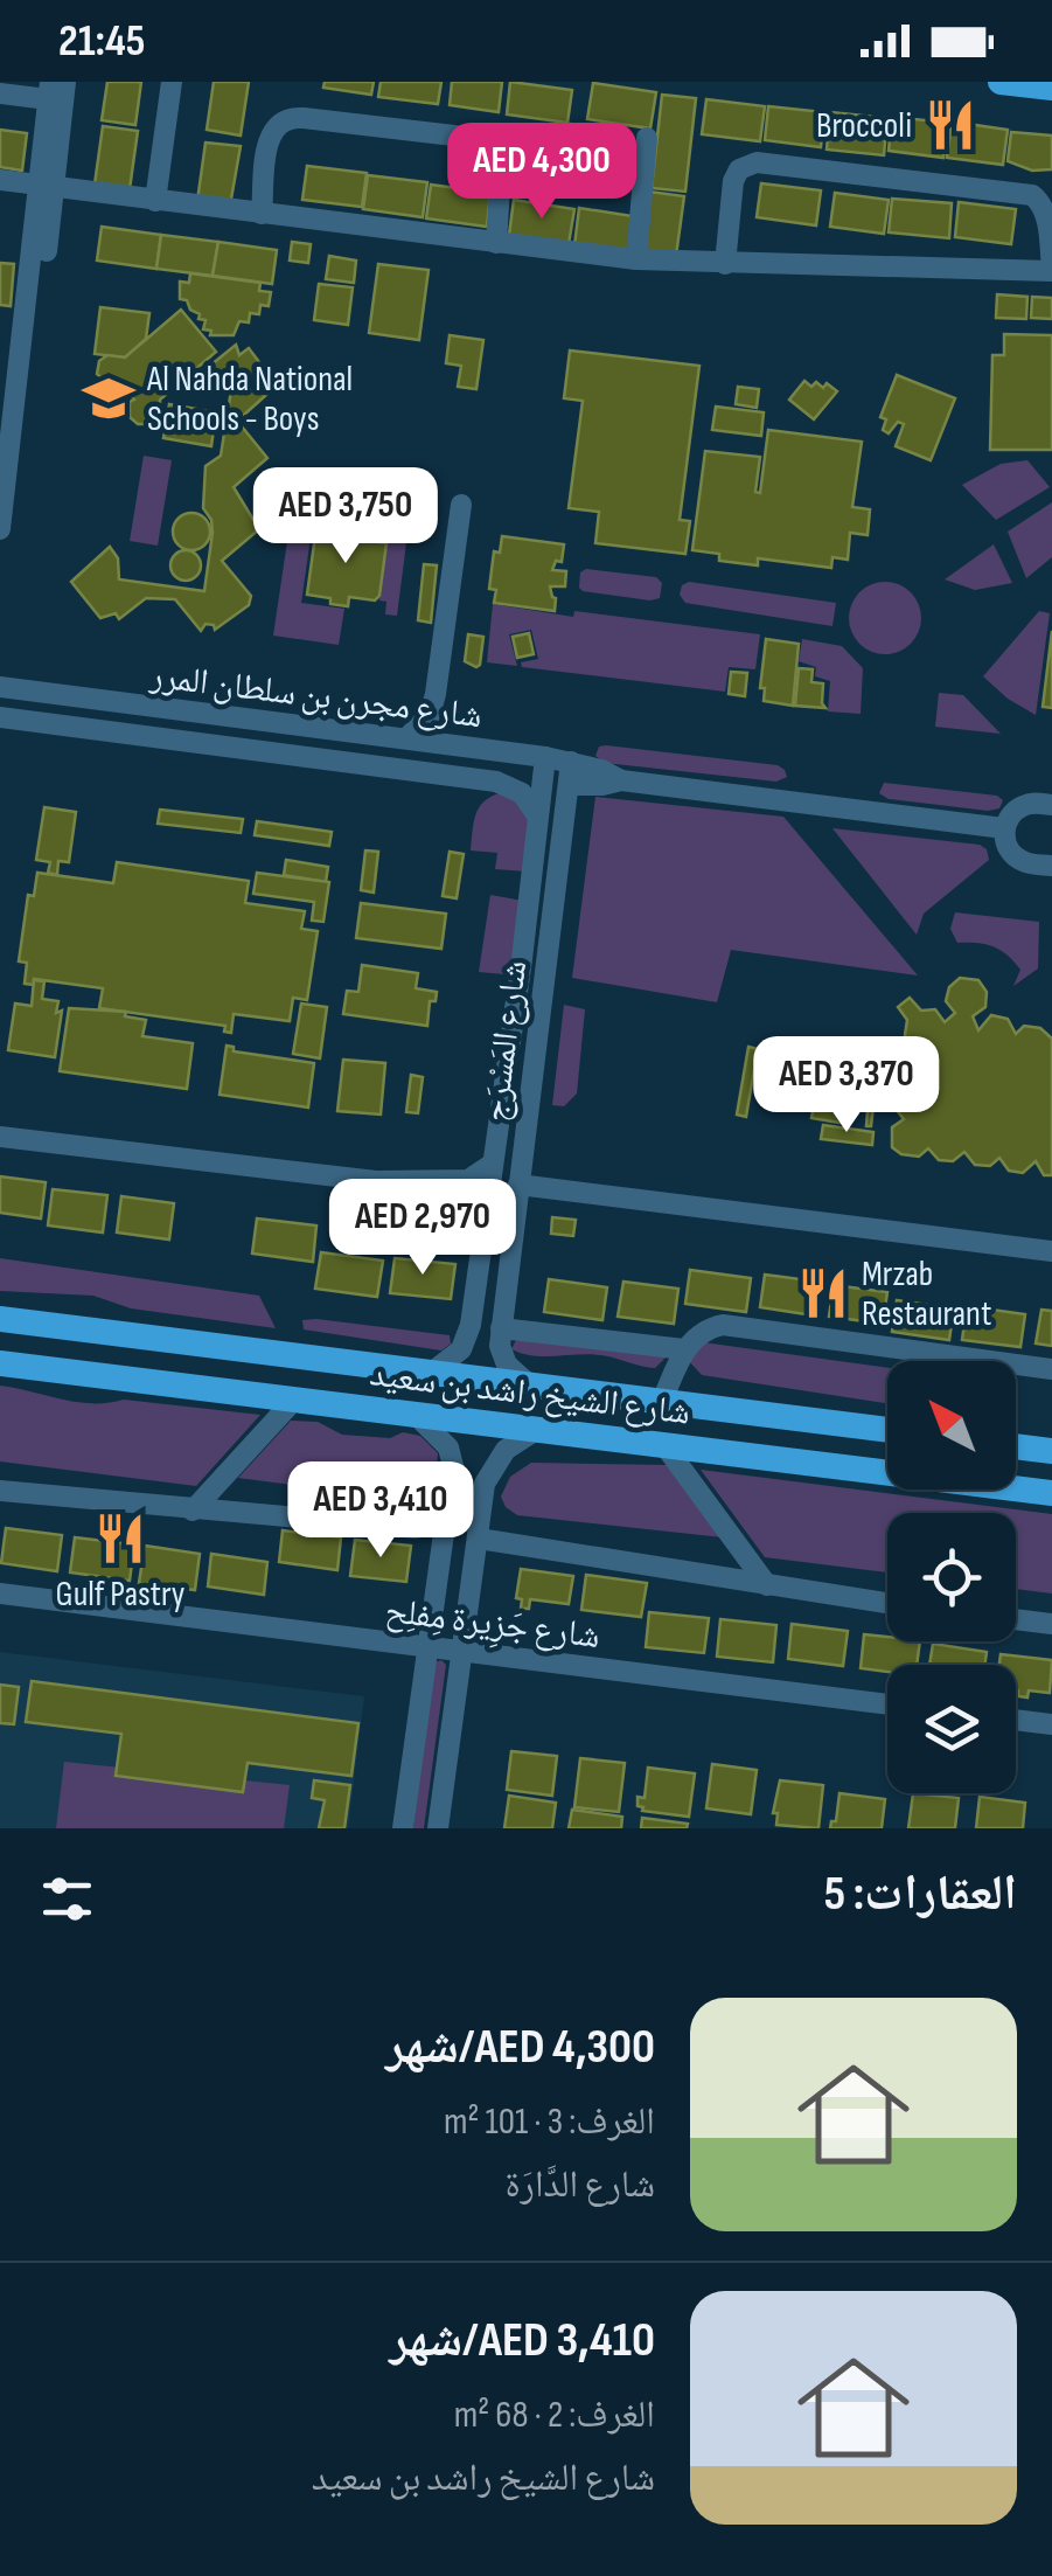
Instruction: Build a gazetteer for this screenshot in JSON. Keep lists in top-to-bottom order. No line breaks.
{"streets":{"main road":["شارع الشيخ راشد بن سعيد"],"street":["شارع مجرن بن سلطان المرر","شارع المَسْرَج","شارع جَزِيرة مِفلِح"]},"crossings":[["شارع مجرن بن سلطان المرر","شارع المَسْرَج"],["شارع المَسْرَج","شارع الشيخ راشد بن سعيد"]],"places":{"restaurant":["Broccoli","Mrzab Restaurant","Gulf Pastry"],"school or university":["Al Nahda National Schools - Boys"]},"north":"top left","page":{"status":"21:45","price":["AED 4,300","AED 3,750","AED 3,370","AED 2,970","AED 3,410"],"heading":"العقارات: 5","list":[{"name":"AED 4,300/شهر","note":"الغرف: 3 · 101 m² · شارع الدَّارَة"},{"name":"AED 3,410/شهر","note":"الغرف: 2 · 68 m² · شارع الشيخ راشد بن سعيد"}]}}
